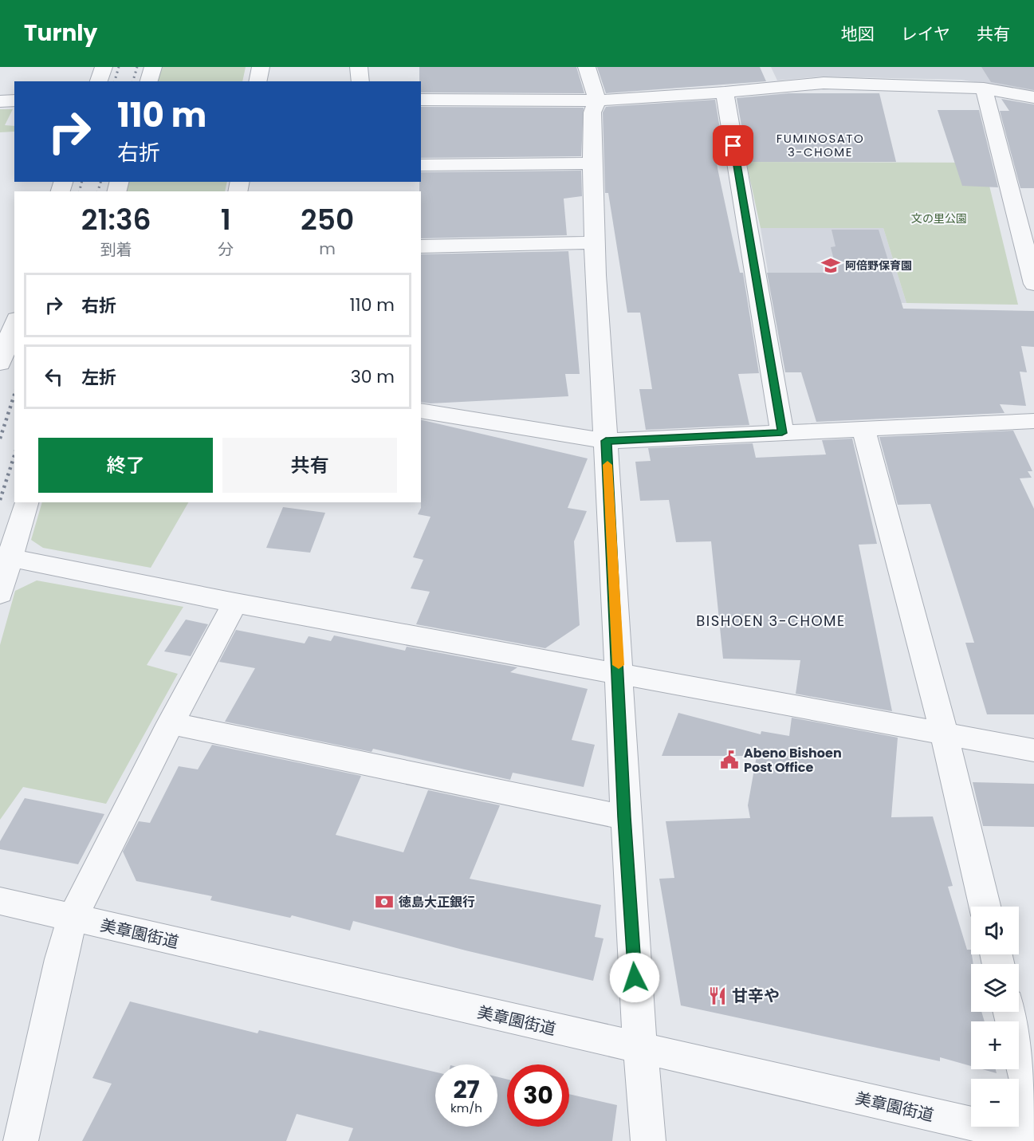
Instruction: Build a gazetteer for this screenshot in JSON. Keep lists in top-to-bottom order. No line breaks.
{"streets":{"street":["美章園街道"]},"districts":["FUMINOSATO 3-CHOME","BISHOEN 3-CHOME"],"parks":["文の里公園"],"places":{"school or university":["阿倍野保育園"],"public building":["Abeno Bishoen Post Office"],"bank":["徳島大正銀行"],"restaurant":["甘辛や"]},"page":{"header":"Turnly","nav":["地図","レイヤ","共有"],"turn":["110 m","右折"],"eta":["21:36","到着","1","分","250","m"],"list":[{"name":"右折","value":"110 m"},{"name":"左折","value":"30 m"}],"buttons":["終了","共有"],"map_buttons":["+","−"],"speed":"27 km/h","limit":"30"}}
